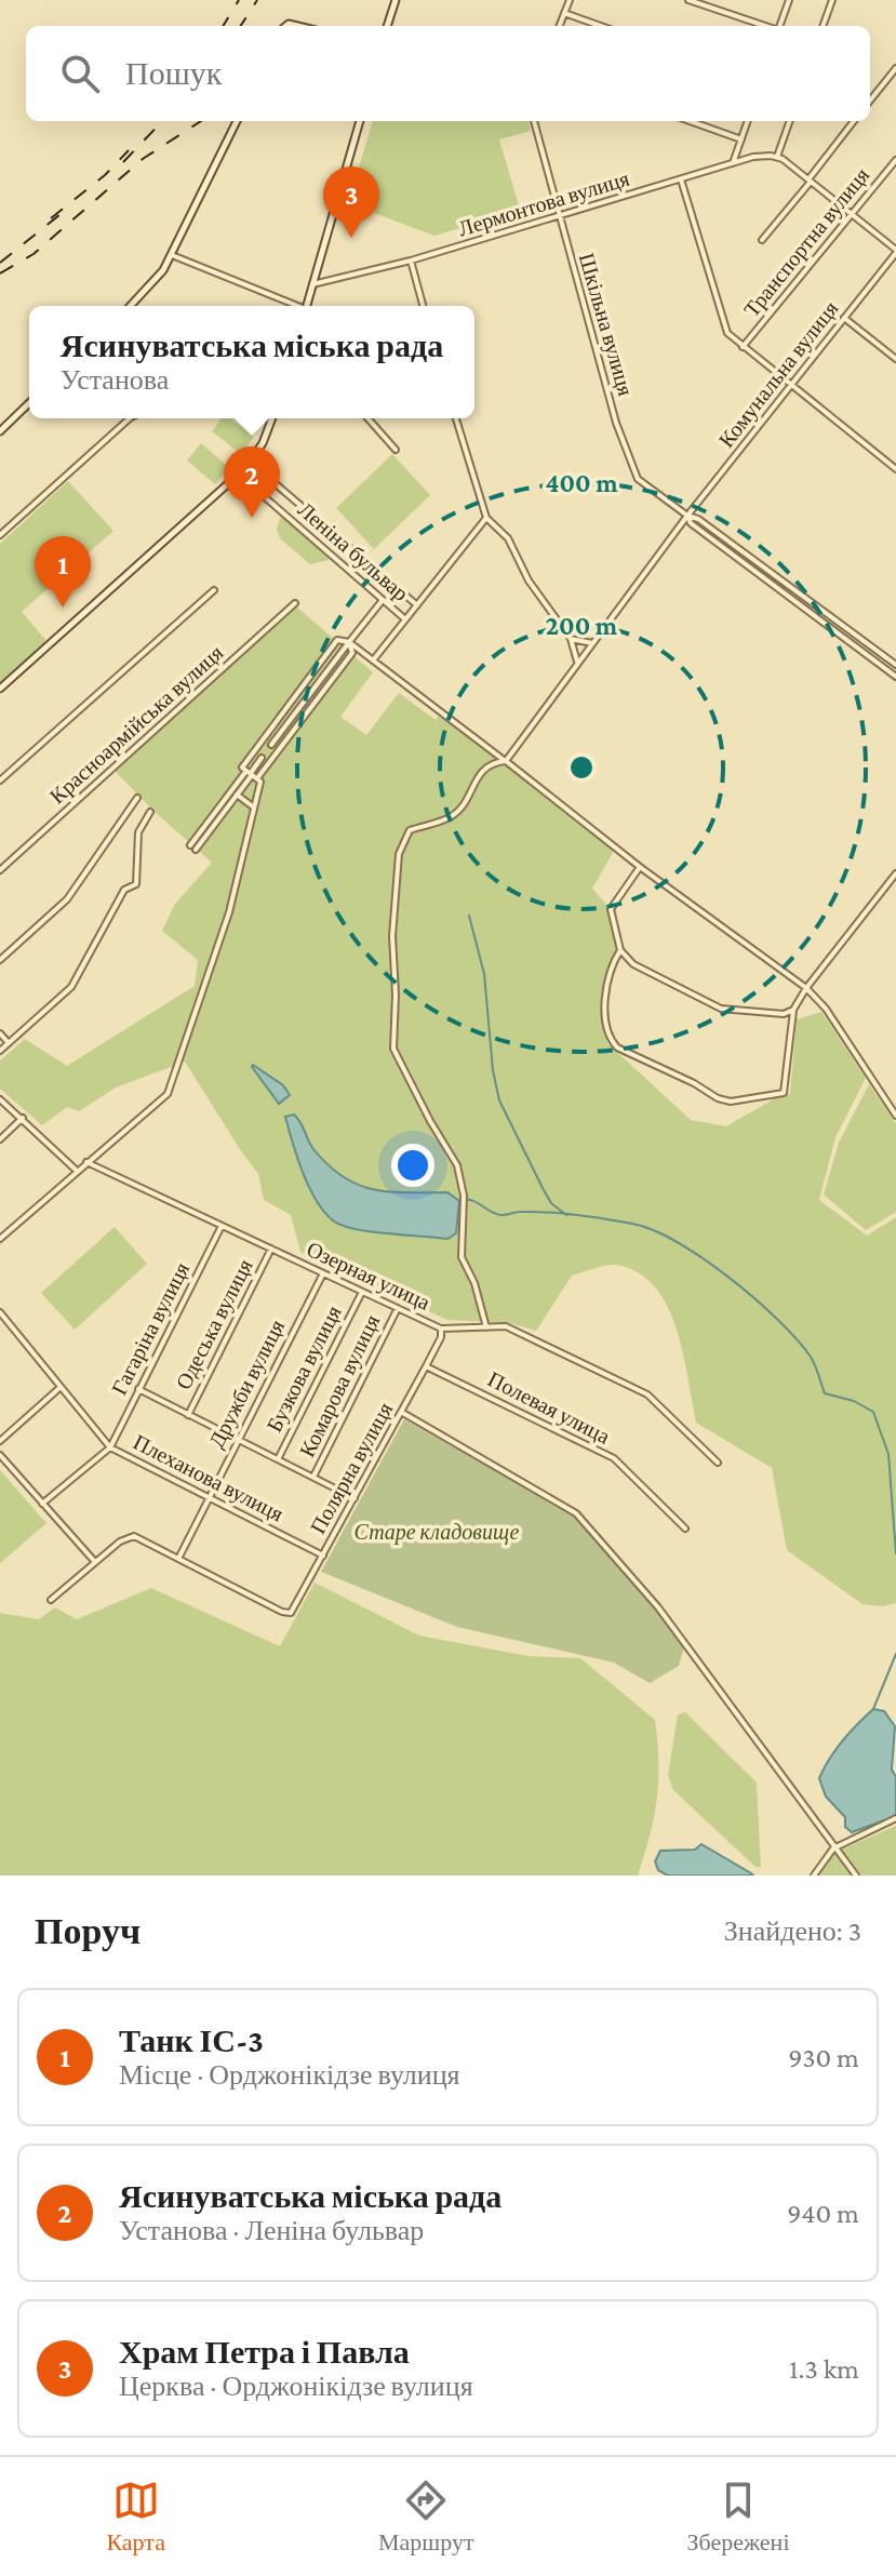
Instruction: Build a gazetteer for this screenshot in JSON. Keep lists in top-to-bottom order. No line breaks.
{"streets":{"street":["Лермонтова вулиця","Транспортна вулиця","Шкільна вулиця","Комунальна вулиця","Леніна бульвар","Красноармійська вулиця","Озерная улица","Одеська вулиця","Гагаріна вулиця","Бузкова вулиця","Дружби вулиця","Комарова вулиця","Полевая улица","Полярна вулиця","Плеханова вулиця"]},"crossings":[["Лермонтова вулиця","Шкільна вулиця"],["Шкільна вулиця","Комунальна вулиця"],["Комунальна вулиця","Озерная улица"],["Озерная улица","Одеська вулиця"],["Озерная улица","Гагаріна вулиця"],["Озерная улица","Бузкова вулиця"],["Озерная улица","Дружби вулиця"],["Озерная улица","Комарова вулиця"],["Озерная улица","Полярна вулиця"],["Гагаріна вулиця","Плеханова вулиця"],["Дружби вулиця","Полярна вулиця"],["Дружби вулиця","Плеханова вулиця"],["Полевая улица","Полярна вулиця"],["Полярна вулиця","Плеханова вулиця"]],"parks":["Старе кладовище"],"page":{"search":"Пошук","pins":["3","2","1"],"popup":["Ясинуватська міська рада","Установа"],"heading":["Поруч","Знайдено: 3"],"list":[{"mark":"1","name":"Танк ІС-3","note":"Місце · Орджонікідзе вулиця","value":"930 m"},{"mark":"2","name":"Ясинуватська міська рада","note":"Установа · Леніна бульвар","value":"940 m"},{"mark":"3","name":"Храм Петра і Павла","note":"Церква · Орджонікідзе вулиця","value":"1.3 km"}],"nav":["Карта","Маршрут","Збережені"]},"rings":["400 m","200 m"]}
